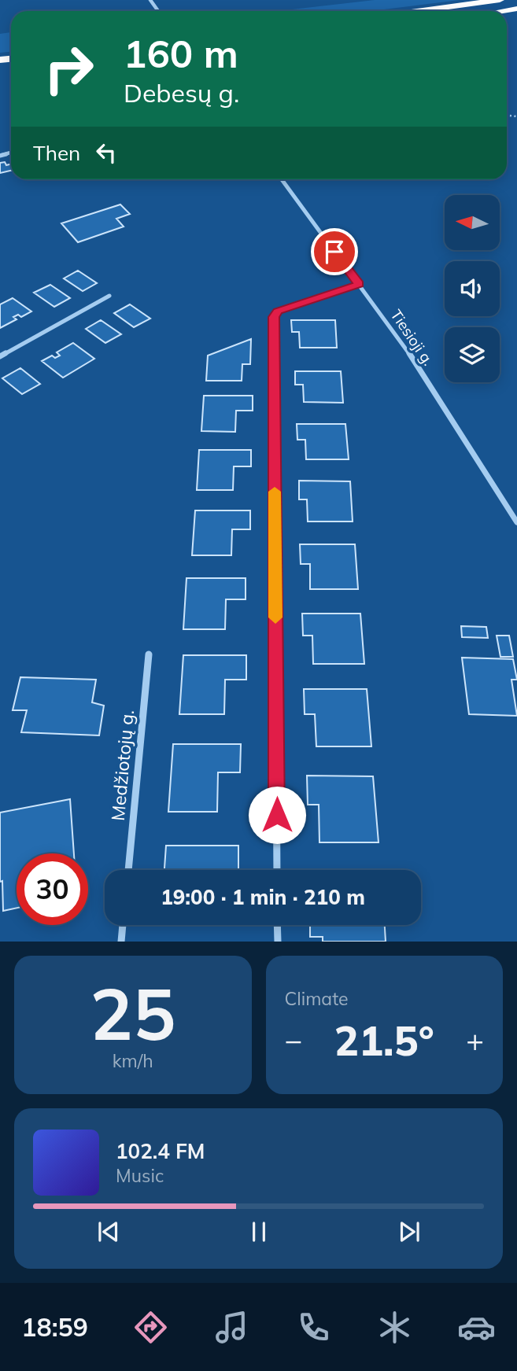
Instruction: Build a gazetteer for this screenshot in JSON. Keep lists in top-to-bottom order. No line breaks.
{"streets":{"street":["Tiesioji g.","Medžiotojų g."]},"north":"left","page":{"turn":["160 m","Debesų g."],"then":"Then","limit":"30","trip":"19:00 · 1 min · 210 m","tile":[["25","km/h"],"Climate"],"heat":["−","21.5°","+"],"song":["102.4 FM","Music"],"tabs":"18:59"}}
